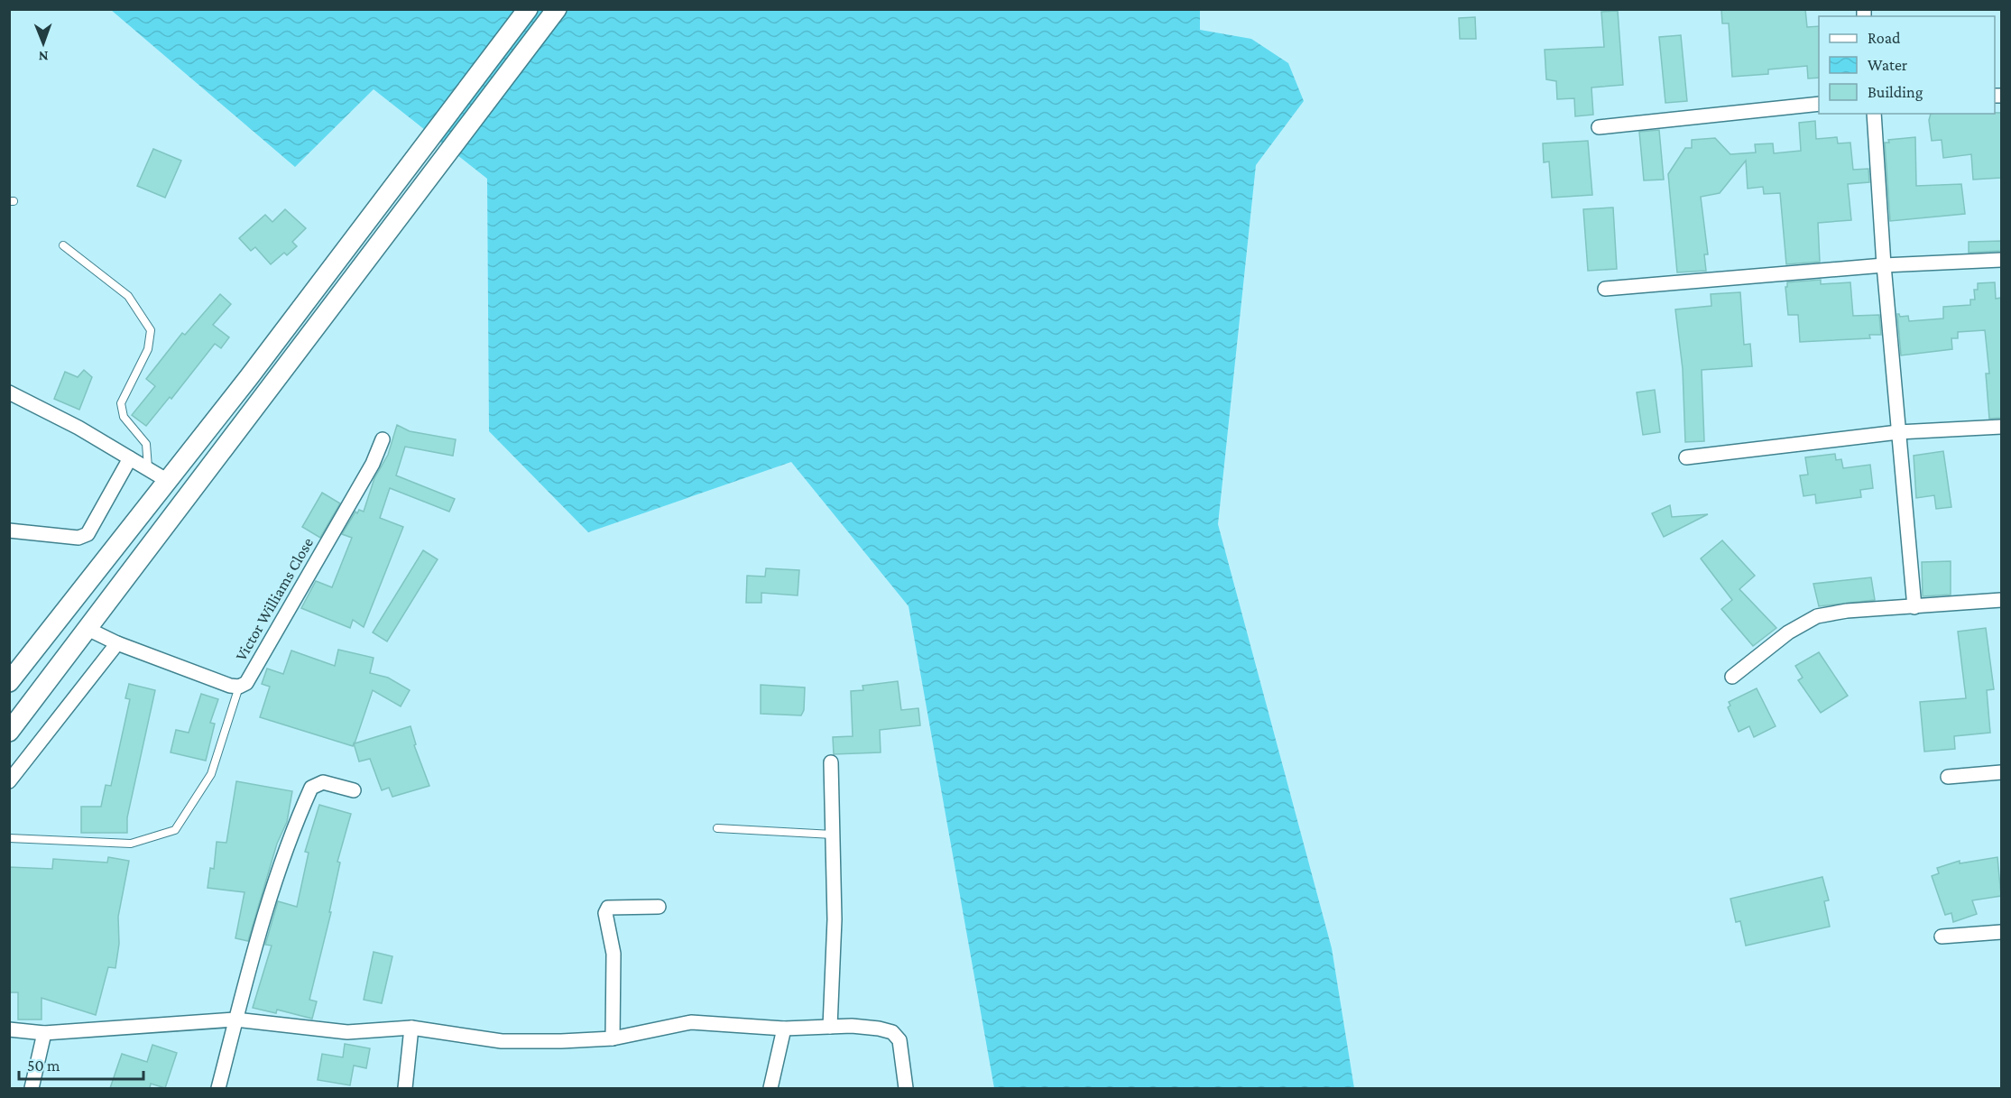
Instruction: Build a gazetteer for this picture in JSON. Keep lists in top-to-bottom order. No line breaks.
{"streets":{"street":["Victor Williams Close"]},"legend":["Road","Water","Building"],"scale_bar":"50 m","north":"bottom"}
